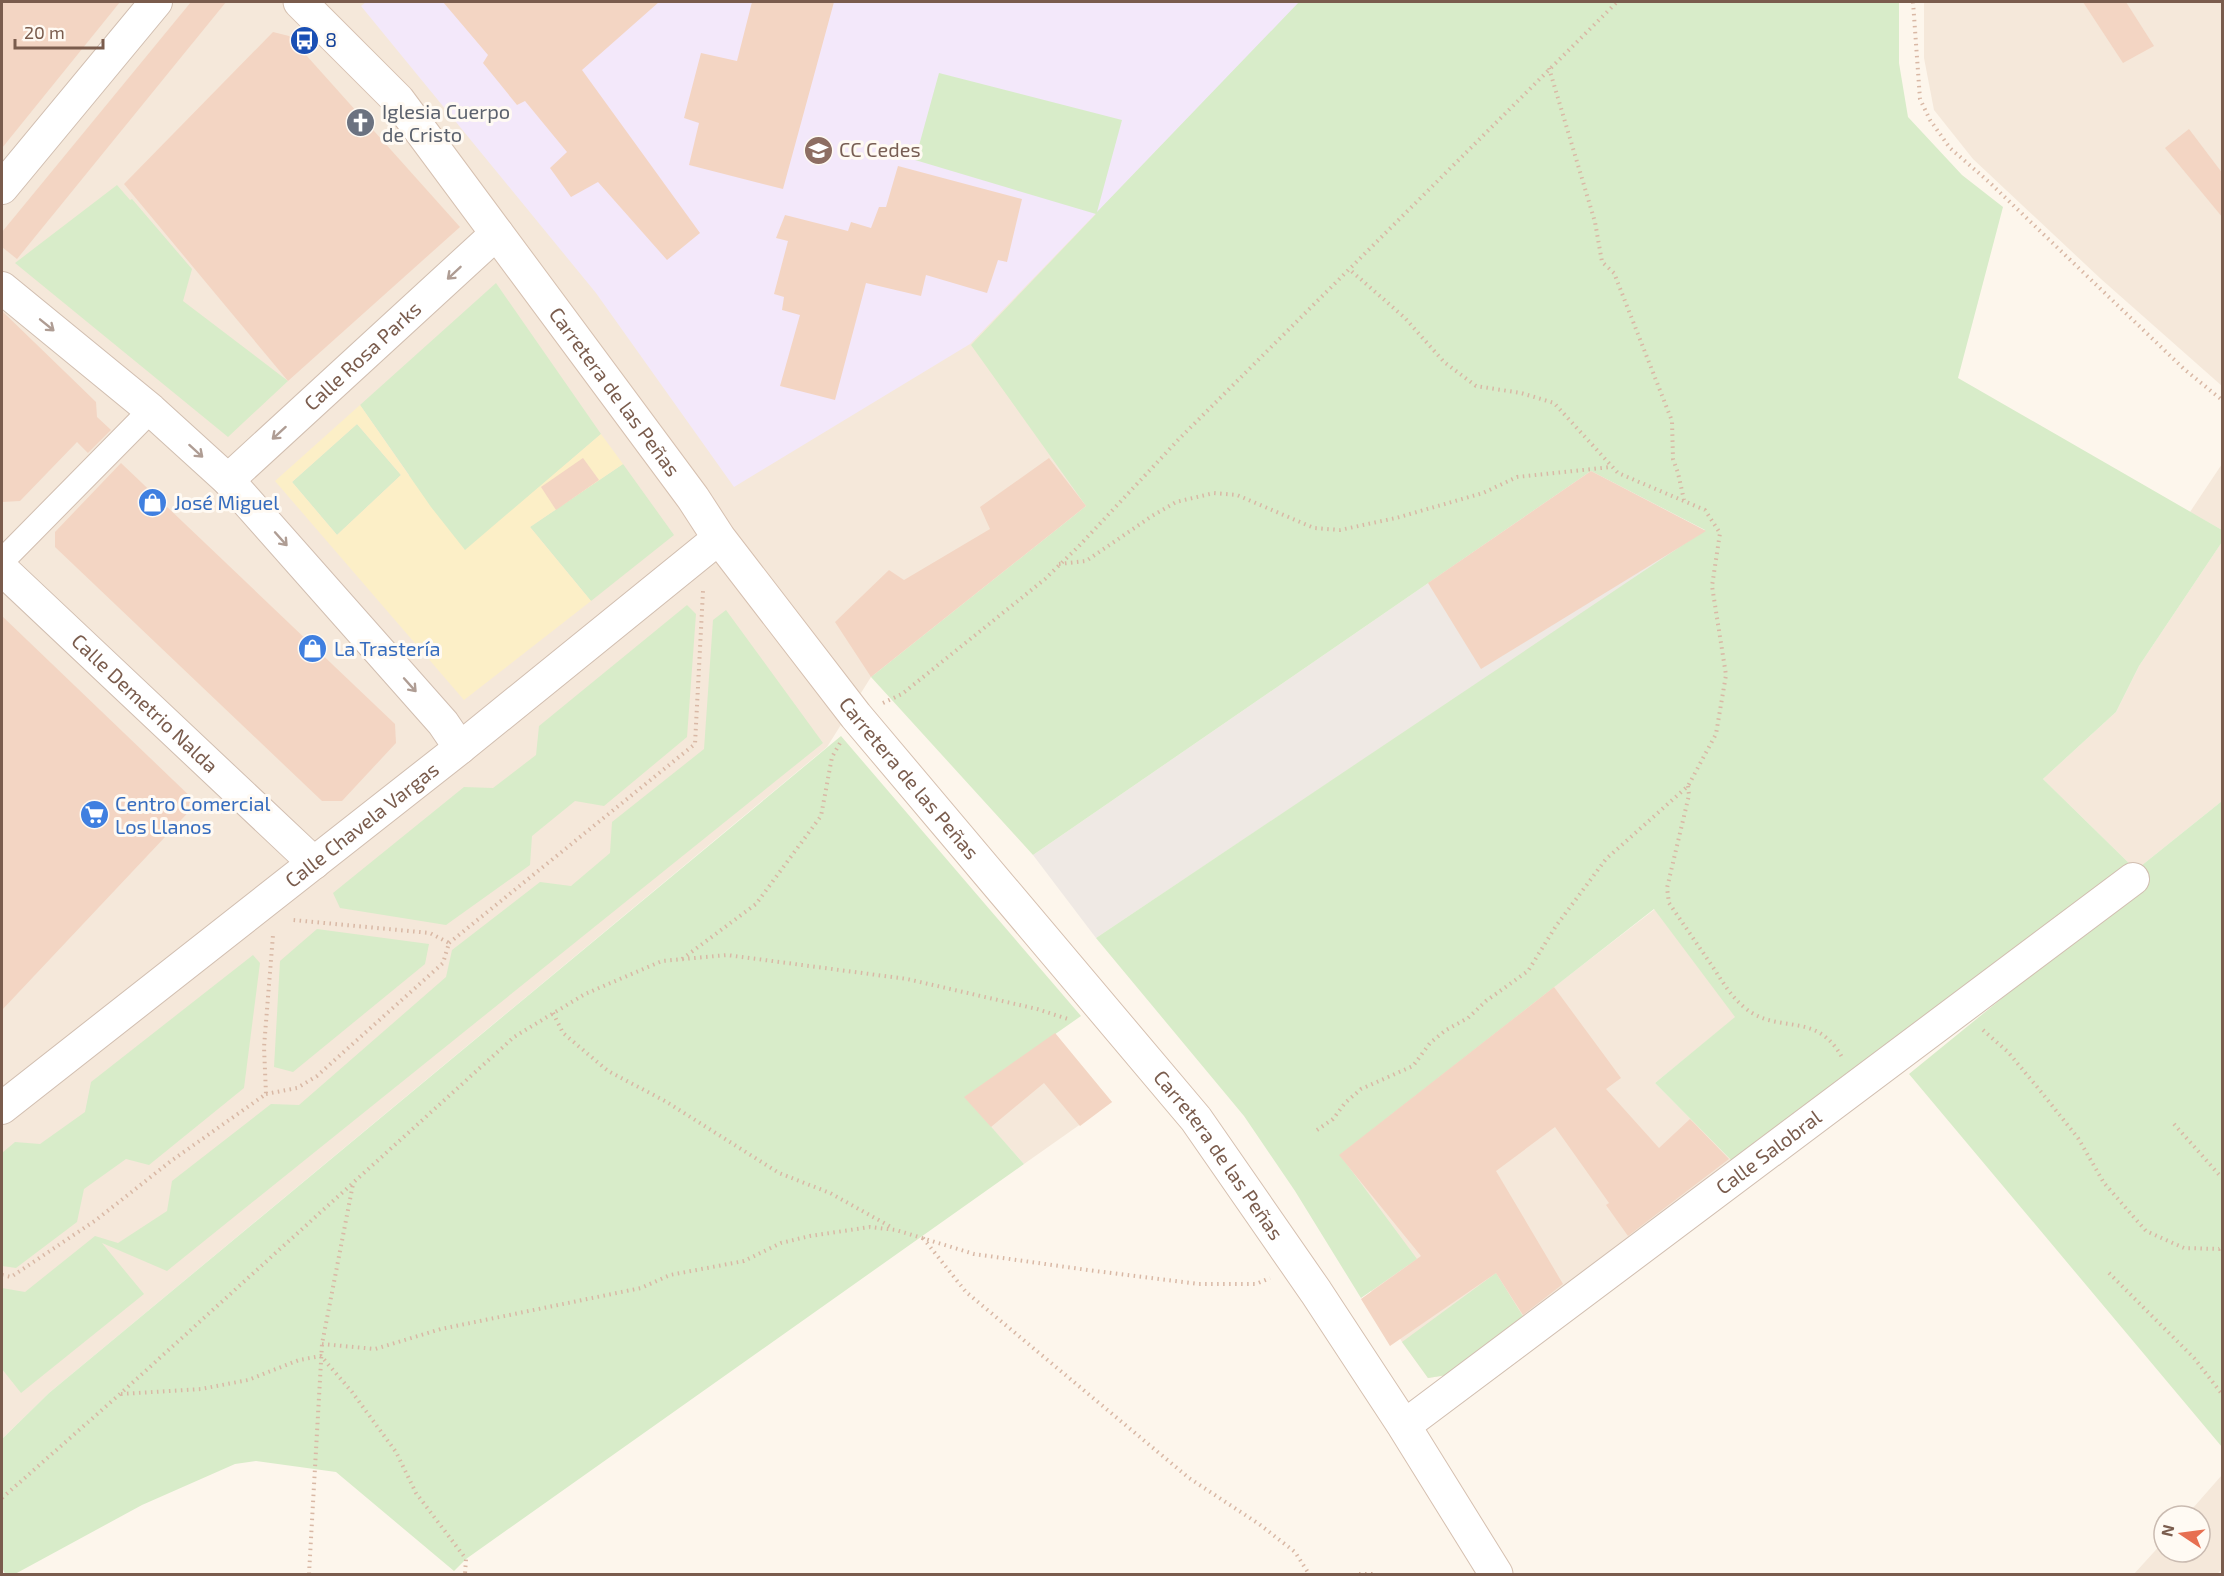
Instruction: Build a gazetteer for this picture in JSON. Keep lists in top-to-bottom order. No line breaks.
{"streets":{"main road":["Carretera de las Peñas"],"street":["Calle Rosa Parks","Calle Demetrio Nalda","Calle Chavela Vargas","Calle Salobral"]},"crossings":[["Calle Rosa Parks","Carretera de las Peñas"],["Carretera de las Peñas","Calle Chavela Vargas"],["Carretera de las Peñas","Calle Salobral"],["Calle Demetrio Nalda","Calle Chavela Vargas"]],"one_way":["Calle Rosa Parks"],"places":{"bus stop":["8"],"church":["Iglesia Cuerpo de Cristo"],"school or university":["CC Cedes"],"shop":["José Miguel","La Trastería"],"supermarket":["Centro Comercial Los Llanos"]},"scale_bar":"20 m","north":"left"}
